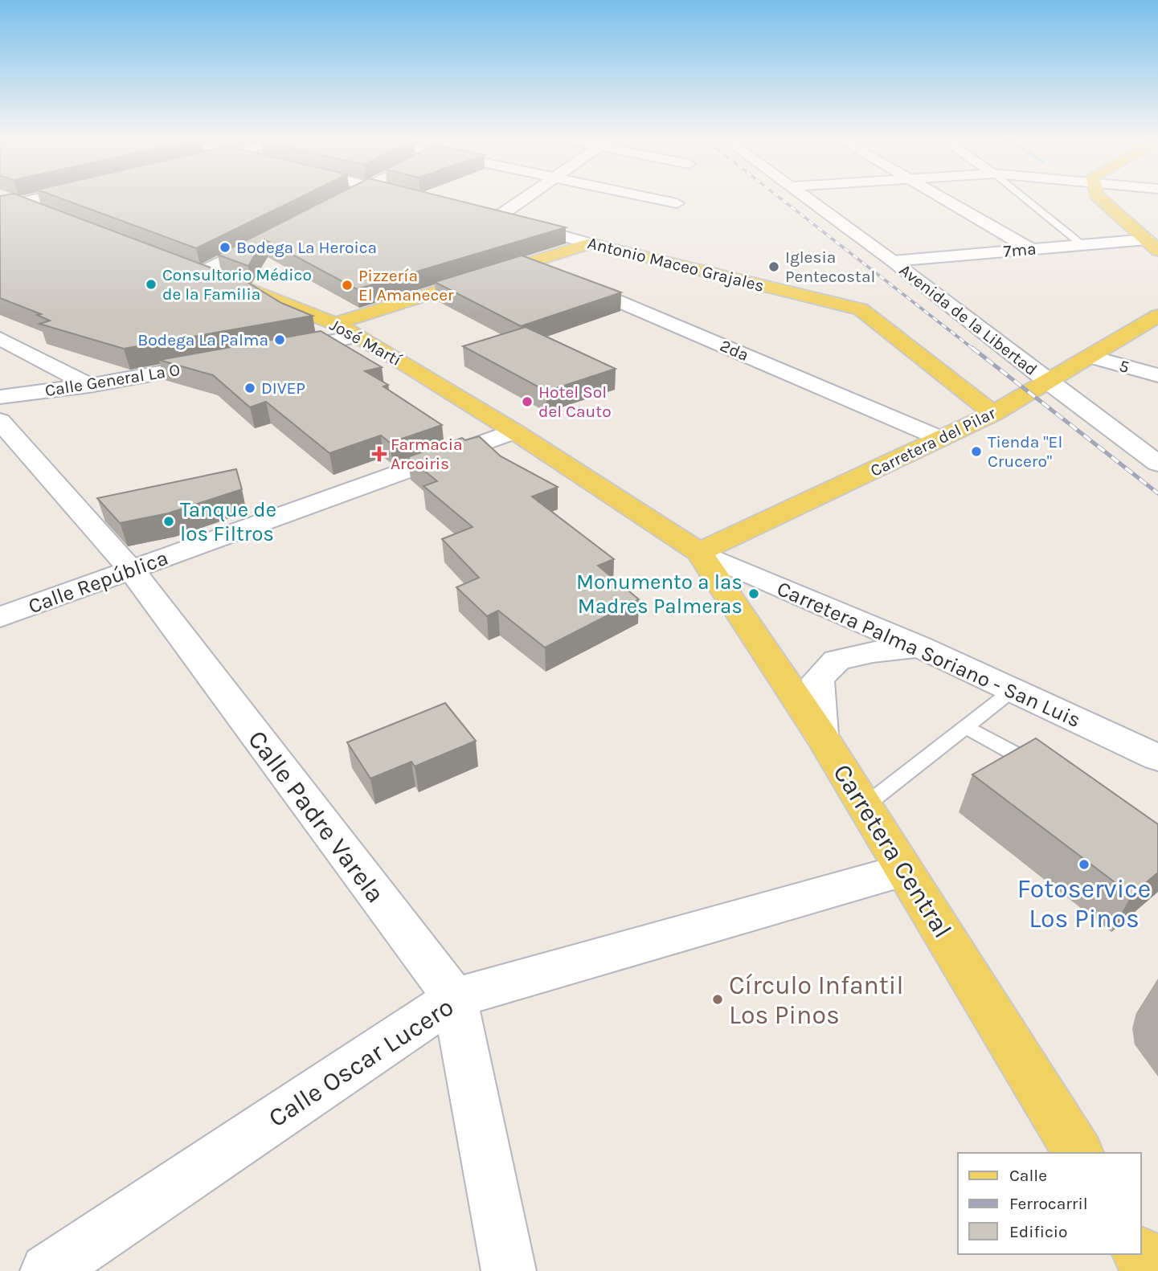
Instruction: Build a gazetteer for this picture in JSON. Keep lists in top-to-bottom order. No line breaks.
{"streets":{"main road":["Antonio Maceo Grajales","José Martí","Carretera del Pilar","Carretera Central"],"street":["7ma","Avenida de la Libertad","2da","5","Calle General La O","Calle República","Carretera Palma Soriano - San Luis","Calle Padre Varela","Calle Oscar Lucero"]},"crossings":[["7ma","Avenida de la Libertad"],["Antonio Maceo Grajales","Carretera del Pilar"],["Avenida de la Libertad","Carretera del Pilar"],["José Martí","Carretera del Pilar"],["José Martí","Calle República"],["José Martí","Carretera Palma Soriano - San Luis"],["José Martí","Carretera Central"],["2da","Carretera del Pilar"],["5","Carretera del Pilar"],["Carretera del Pilar","Carretera Palma Soriano - San Luis"],["Carretera del Pilar","Carretera Central"],["Calle República","Calle Padre Varela"],["Carretera Palma Soriano - San Luis","Carretera Central"],["Calle Padre Varela","Calle Oscar Lucero"],["Carretera Central","Calle Oscar Lucero"]],"places":{"other":["Bodega La Heroica","Iglesia Pentecostal","Consultorio Médico de la Familia","Pizzería El Amanecer","Bodega La Palma","DIVEP","Hotel Sol del Cauto","Tienda \"El Crucero\"","Tanque de los Filtros","Monumento a las Madres Palmeras","Fotoservice Los Pinos","Círculo Infantil Los Pinos"],"health":["Farmacia Arcoiris"]},"legend":["Calle","Ferrocarril","Edificio"]}
